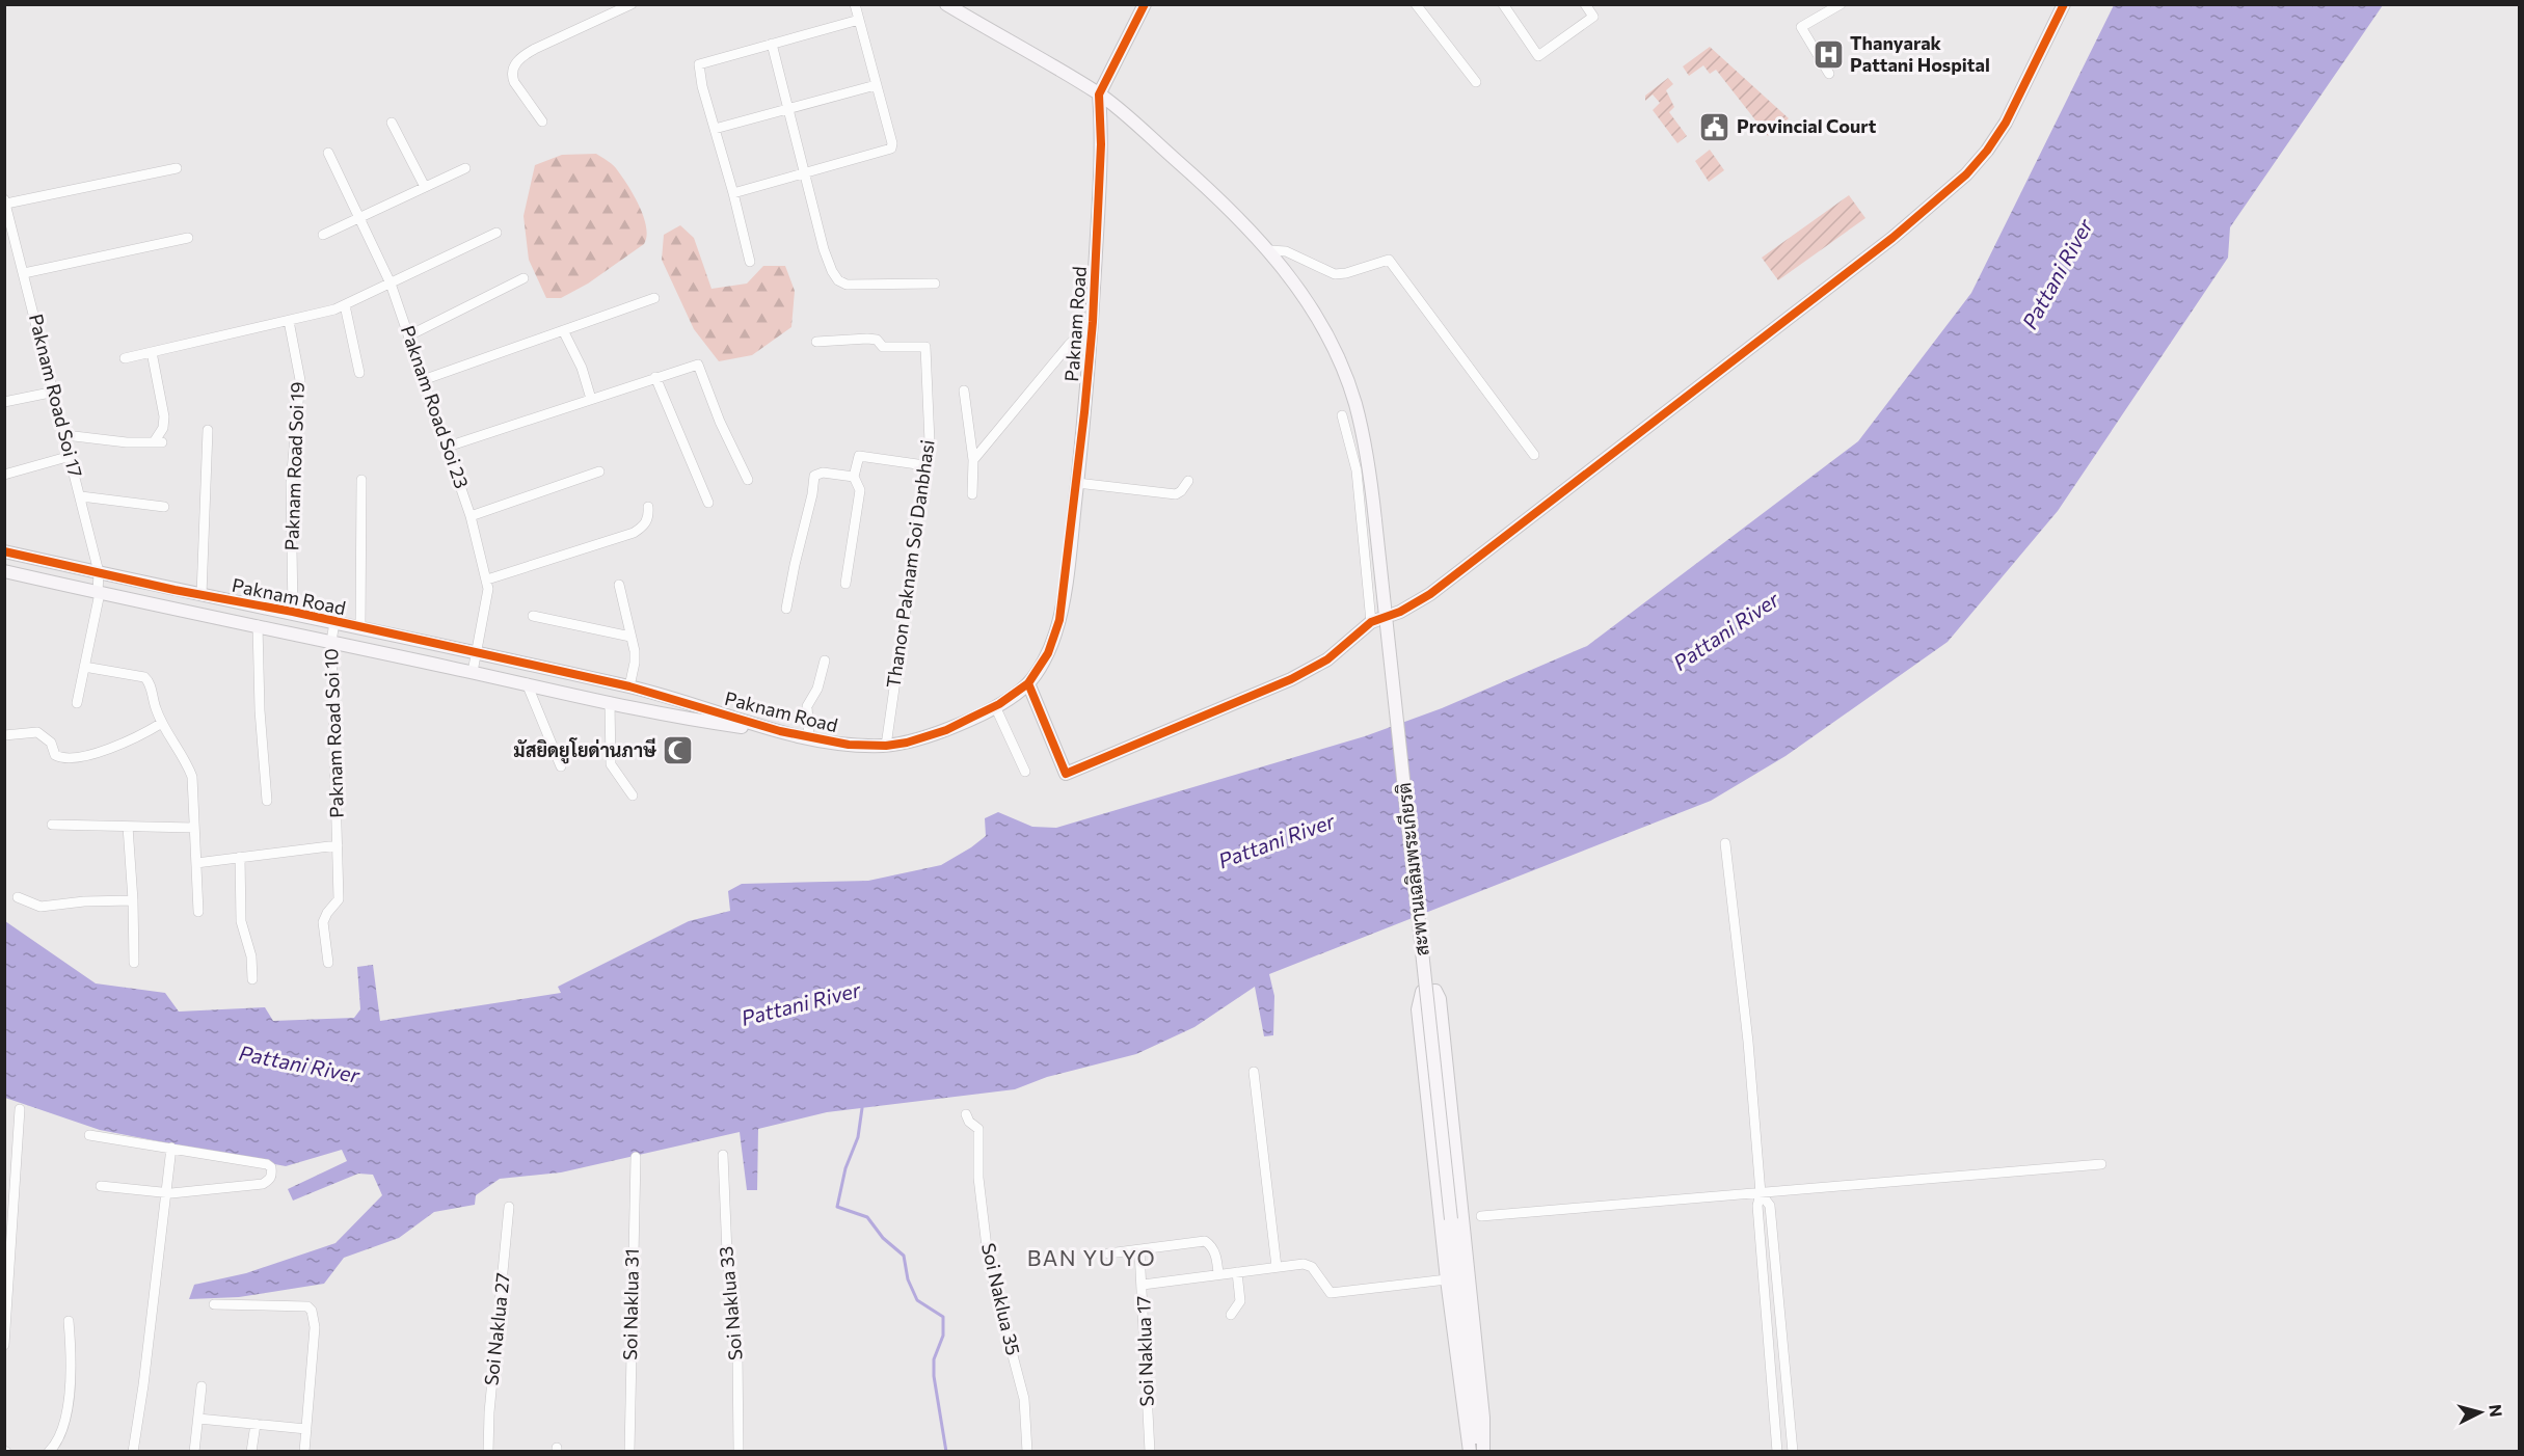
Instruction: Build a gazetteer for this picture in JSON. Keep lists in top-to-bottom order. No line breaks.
{"streets":{"street":["Paknam Road","Paknam Road Soi 17","Paknam Road Soi 23","Paknam Road Soi 19","Thanon Paknam Soi Danbhasi","Paknam Road Soi 10","สะพานเฉลิมพระเกียรติ","Soi Naklua 35","Soi Naklua 33","Soi Naklua 31","Soi Naklua 27","Soi Naklua 17"]},"crossings":[["Paknam Road","Paknam Road Soi 17"],["Paknam Road","Paknam Road Soi 23"],["Paknam Road","Paknam Road Soi 19"],["Paknam Road","Thanon Paknam Soi Danbhasi"],["Paknam Road","Paknam Road Soi 10"],["Paknam Road","สะพานเฉลิมพระเกียรติ"]],"districts":["BAN YU YO"],"water":["Pattani River"],"places":{"hospital":["Thanyarak Pattani Hospital"],"public building":["Provincial Court"],"mosque":["มัสยิดยูโยด่านภาษี"]},"north":"right"}
